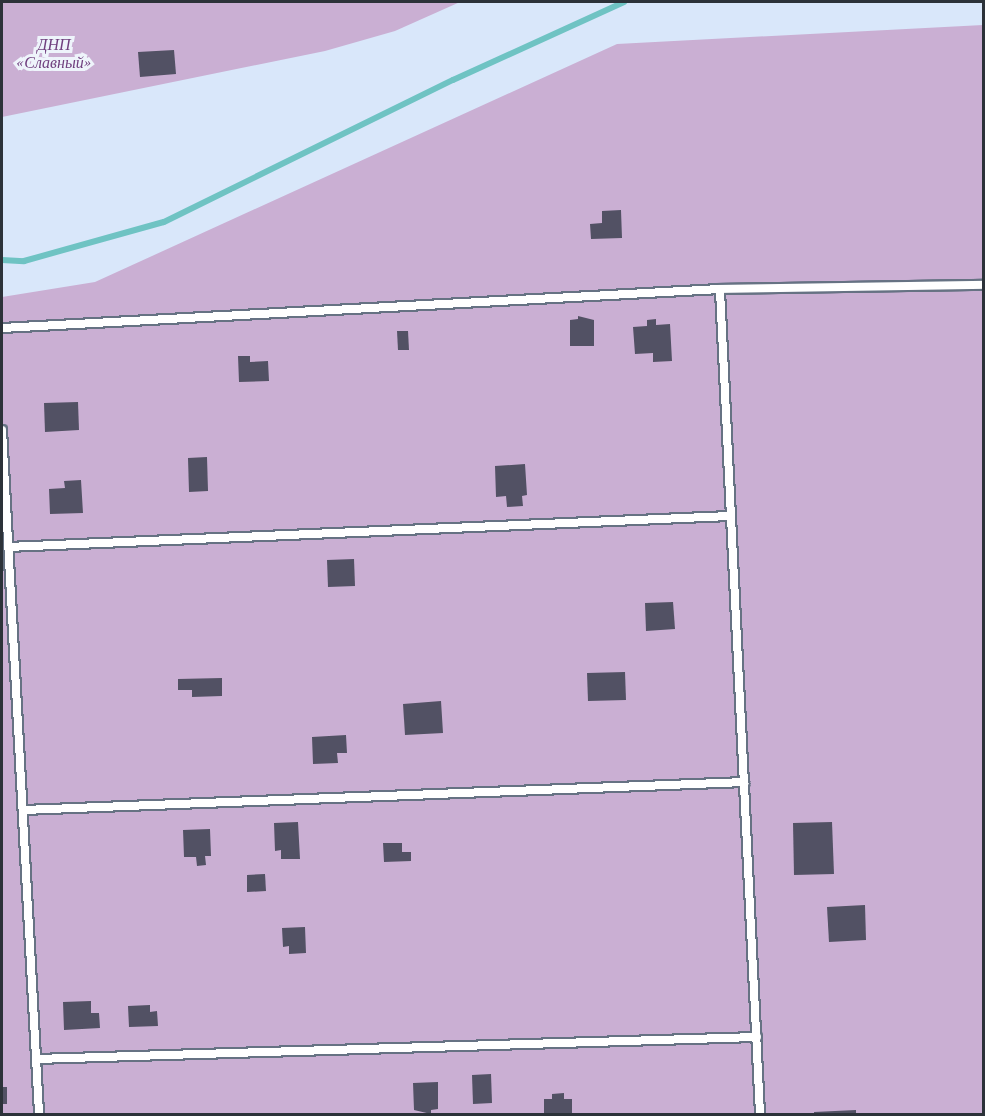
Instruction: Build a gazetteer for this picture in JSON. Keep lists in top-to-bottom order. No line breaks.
{"parks":["ДНП «Славный»"]}
